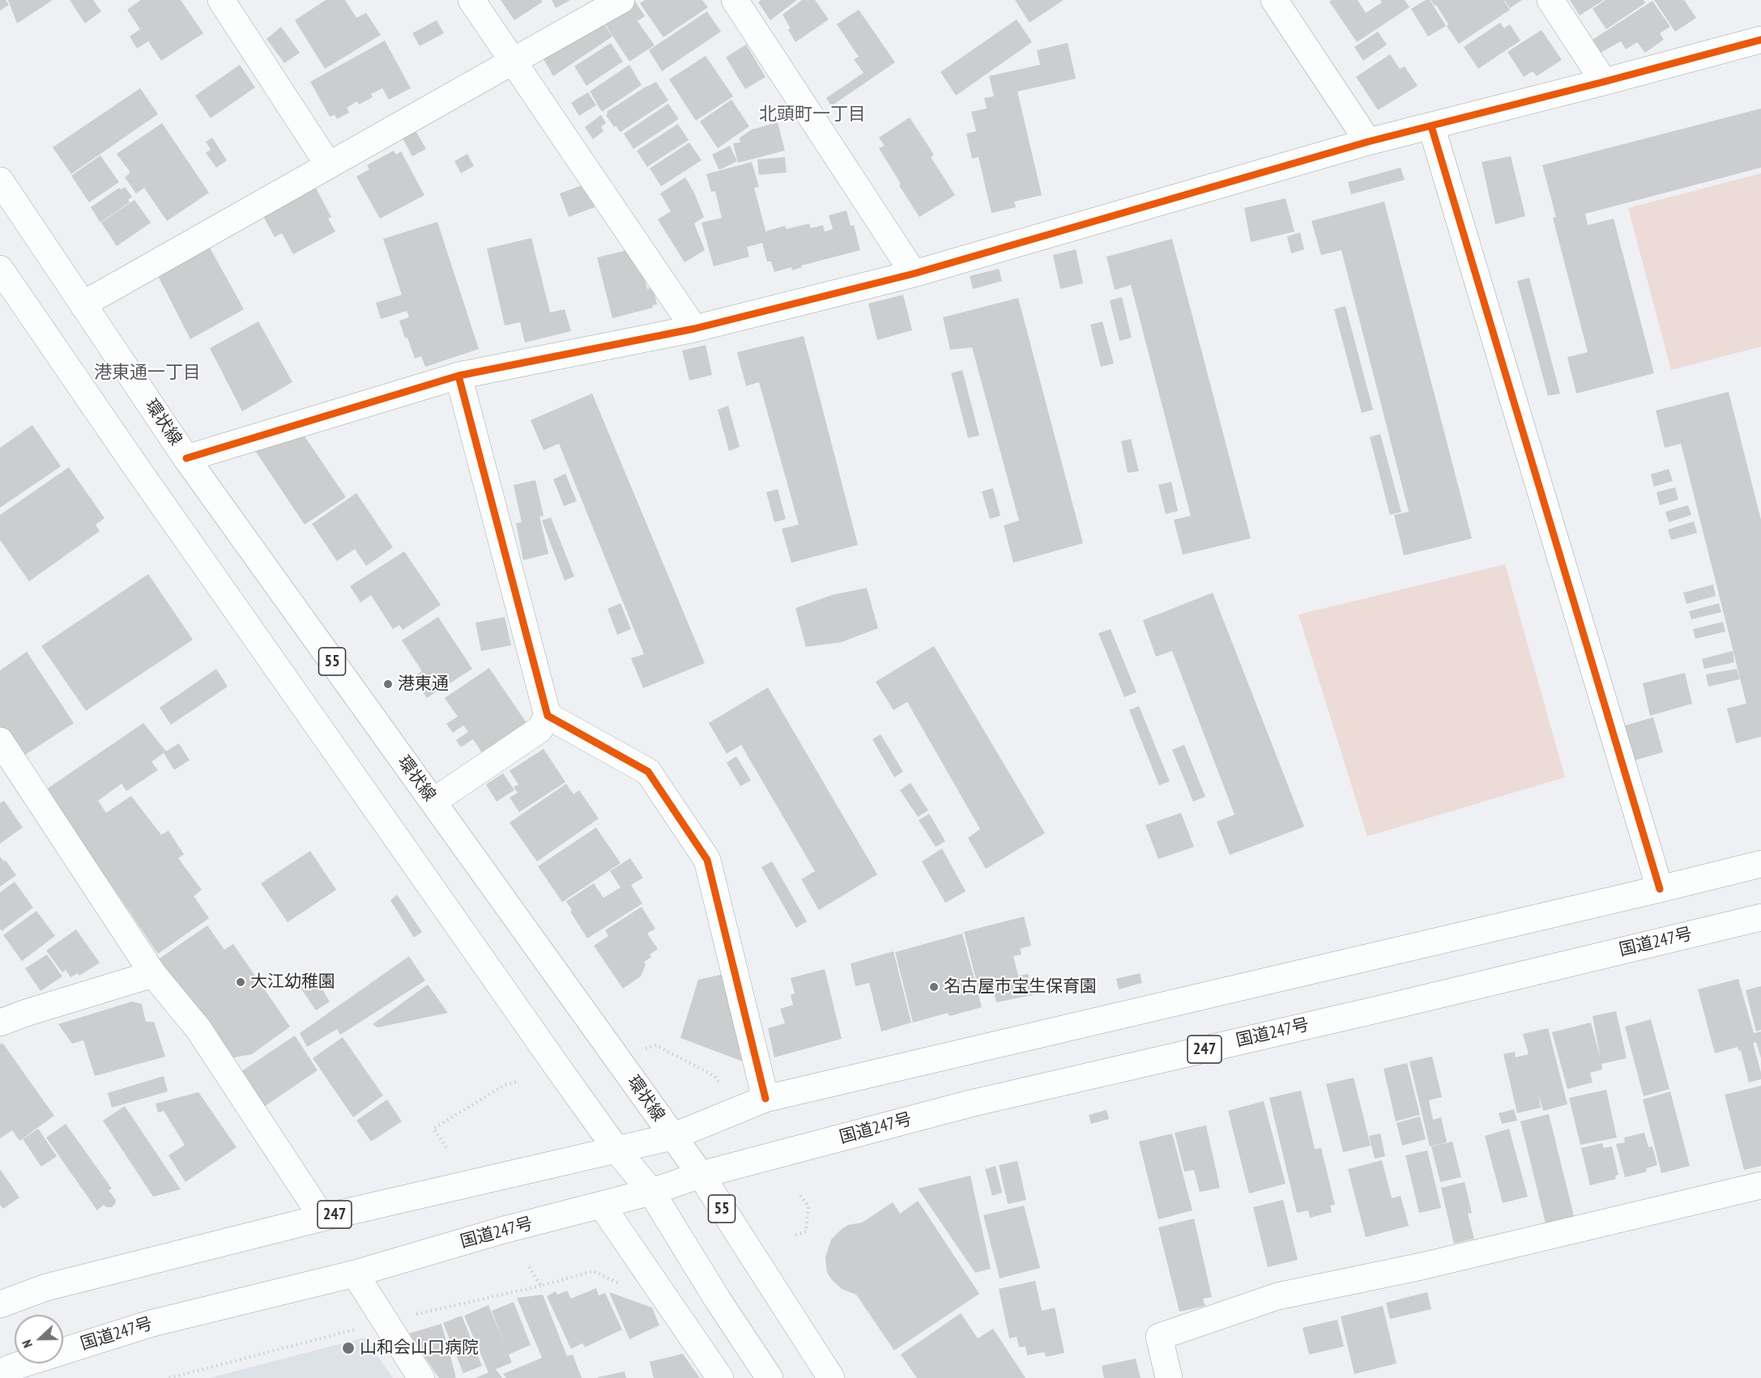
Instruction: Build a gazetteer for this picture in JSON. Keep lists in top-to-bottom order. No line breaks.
{"streets":{"main road":["環状線","55","国道247号","247"]},"crossings":[["環状線","国道247号"],["環状線","247"]],"districts":["北頭町一丁目","港東通一丁目"],"places":["港東通","大江幼稚園","名古屋市宝生保育園","山和会山口病院"],"north":"left"}
